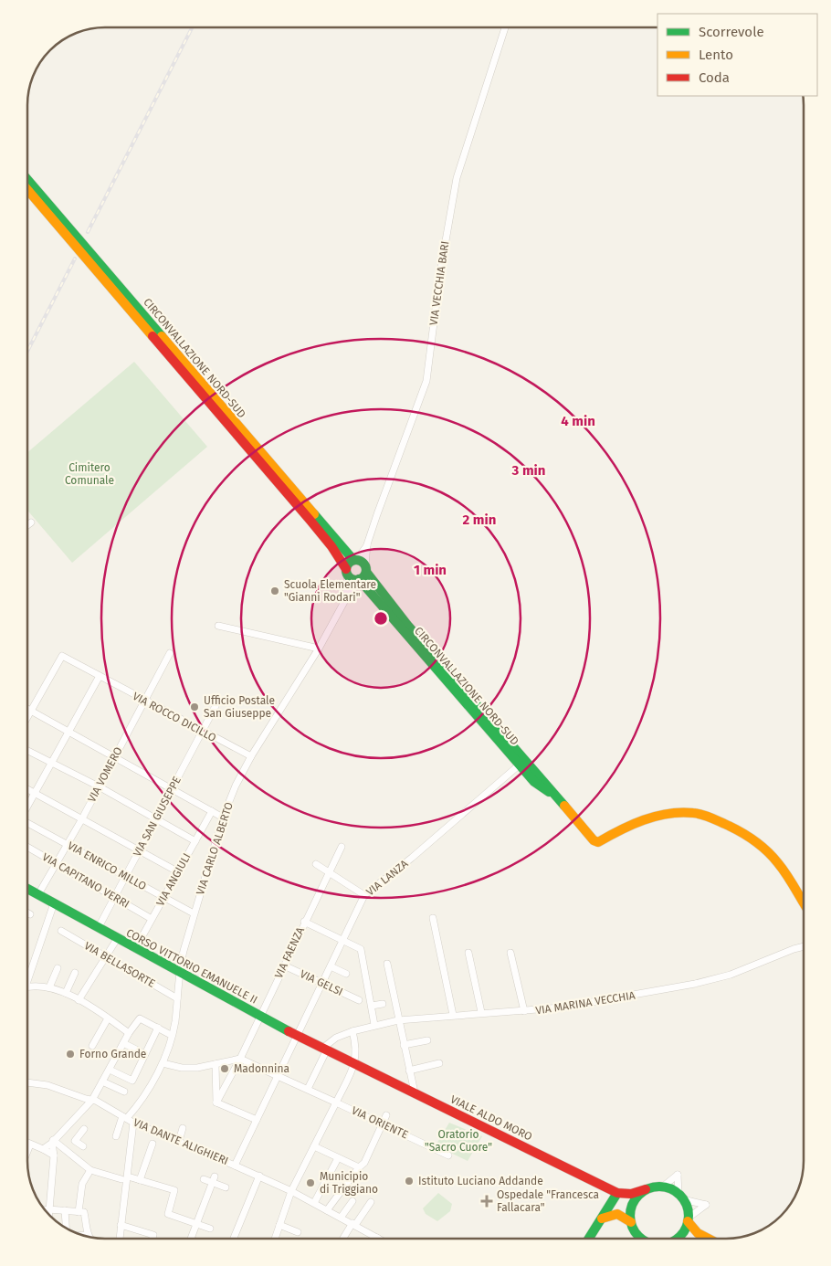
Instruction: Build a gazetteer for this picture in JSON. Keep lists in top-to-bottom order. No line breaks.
{"streets":{"main road":["CIRCONVALLAZIONE NORD-SUD","CORSO VITTORIO EMANUELE II","VIALE ALDO MORO"],"street":["VIA VECCHIA BARI","VIA ROCCO DICILLO","VIA VOMERO","VIA SAN GIUSEPPE","VIA CARLO ALBERTO","VIA ENRICO MILLO","VIA LANZA","VIA ANGIULI","VIA CAPITANO VERRI","VIA FAENZA","VIA BELLASORTE","VIA GELSI","VIA MARINA VECCHIA","VIA ORIENTE","VIA DANTE ALIGHIERI"]},"crossings":[["VIA VECCHIA BARI","CIRCONVALLAZIONE NORD-SUD"],["CIRCONVALLAZIONE NORD-SUD","VIA CARLO ALBERTO"],["CIRCONVALLAZIONE NORD-SUD","VIA LANZA"],["VIA ROCCO DICILLO","VIA VOMERO"],["VIA ROCCO DICILLO","VIA SAN GIUSEPPE"],["VIA ROCCO DICILLO","VIA CARLO ALBERTO"],["VIA VOMERO","VIA ENRICO MILLO"],["VIA VOMERO","VIA CAPITANO VERRI"],["VIA VOMERO","CORSO VITTORIO EMANUELE II"],["VIA SAN GIUSEPPE","VIA ENRICO MILLO"],["VIA SAN GIUSEPPE","VIA CAPITANO VERRI"],["VIA SAN GIUSEPPE","CORSO VITTORIO EMANUELE II"],["VIA CARLO ALBERTO","VIA ENRICO MILLO"],["VIA CARLO ALBERTO","VIA BELLASORTE"],["VIA CARLO ALBERTO","CORSO VITTORIO EMANUELE II"],["VIA CARLO ALBERTO","VIA DANTE ALIGHIERI"],["VIA ENRICO MILLO","VIA ANGIULI"],["VIA LANZA","CORSO VITTORIO EMANUELE II"],["VIA LANZA","VIA GELSI"],["VIA LANZA","VIA ORIENTE"],["VIA LANZA","VIA DANTE ALIGHIERI"],["VIA ANGIULI","VIA CAPITANO VERRI"],["VIA ANGIULI","CORSO VITTORIO EMANUELE II"],["VIA FAENZA","CORSO VITTORIO EMANUELE II"],["VIA FAENZA","VIA GELSI"],["VIA FAENZA","VIA ORIENTE"],["CORSO VITTORIO EMANUELE II","VIA MARINA VECCHIA"],["CORSO VITTORIO EMANUELE II","VIALE ALDO MORO"]],"parks":["Cimitero Comunale","Oratorio \"Sacro Cuore\""],"places":{"other":["Scuola Elementare \"Gianni Rodari\"","Ufficio Postale San Giuseppe","Forno Grande","Madonnina","Istituto Luciano Addande","Municipio di Triggiano"],"health":["Ospedale \"Francesca Fallacara\""]},"legend":["Scorrevole","Lento","Coda"],"rings":["4 min","3 min","2 min","1 min"]}
